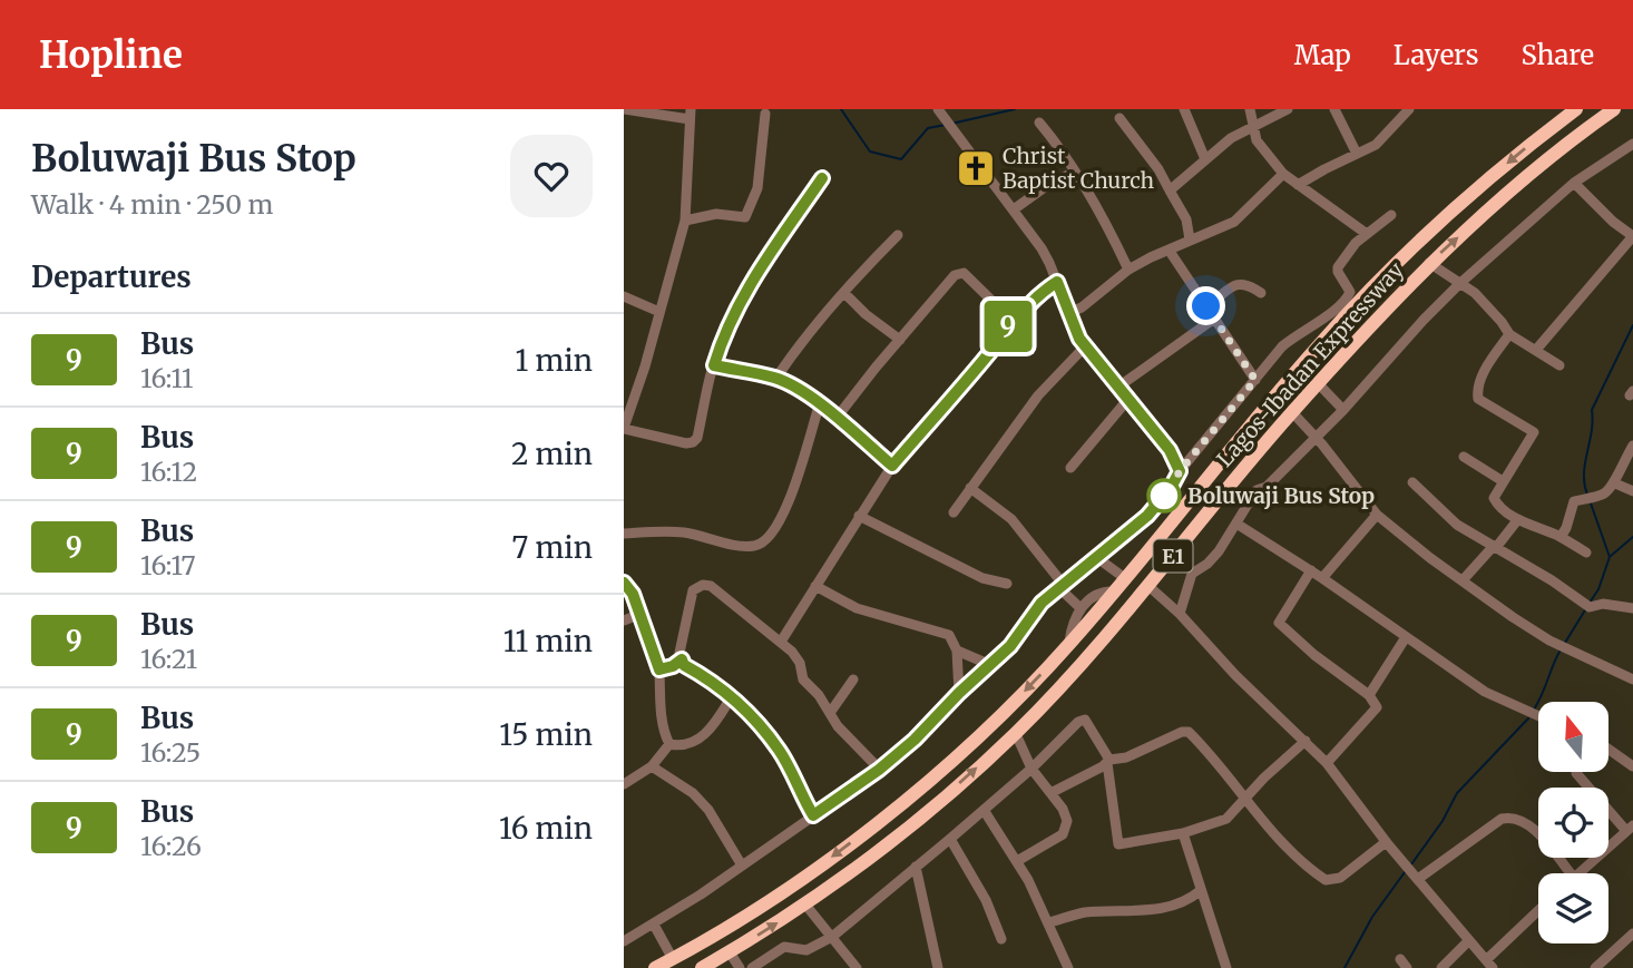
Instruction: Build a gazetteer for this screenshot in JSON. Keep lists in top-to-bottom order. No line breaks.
{"streets":{"highway":["Lagos-Ibadan Expressway","E1"]},"places":{"church":["Christ Baptist Church"],"other":["Boluwaji Bus Stop"]},"lines":["bus line 9"],"north":"top","page":{"header":"Hopline","nav":["Map","Layers","Share"],"heading":[["Boluwaji Bus Stop","Walk · 4 min · 250 m"],"Departures"],"on_map":"9","list":[{"mark":"9","name":"Bus","note":"16:11","value":"1 min"},{"mark":"9","name":"Bus","note":"16:12","value":"2 min"},{"mark":"9","name":"Bus","note":"16:17","value":"7 min"},{"mark":"9","name":"Bus","note":"16:21","value":"11 min"},{"mark":"9","name":"Bus","note":"16:25","value":"15 min"},{"mark":"9","name":"Bus","note":"16:26","value":"16 min"}]}}
